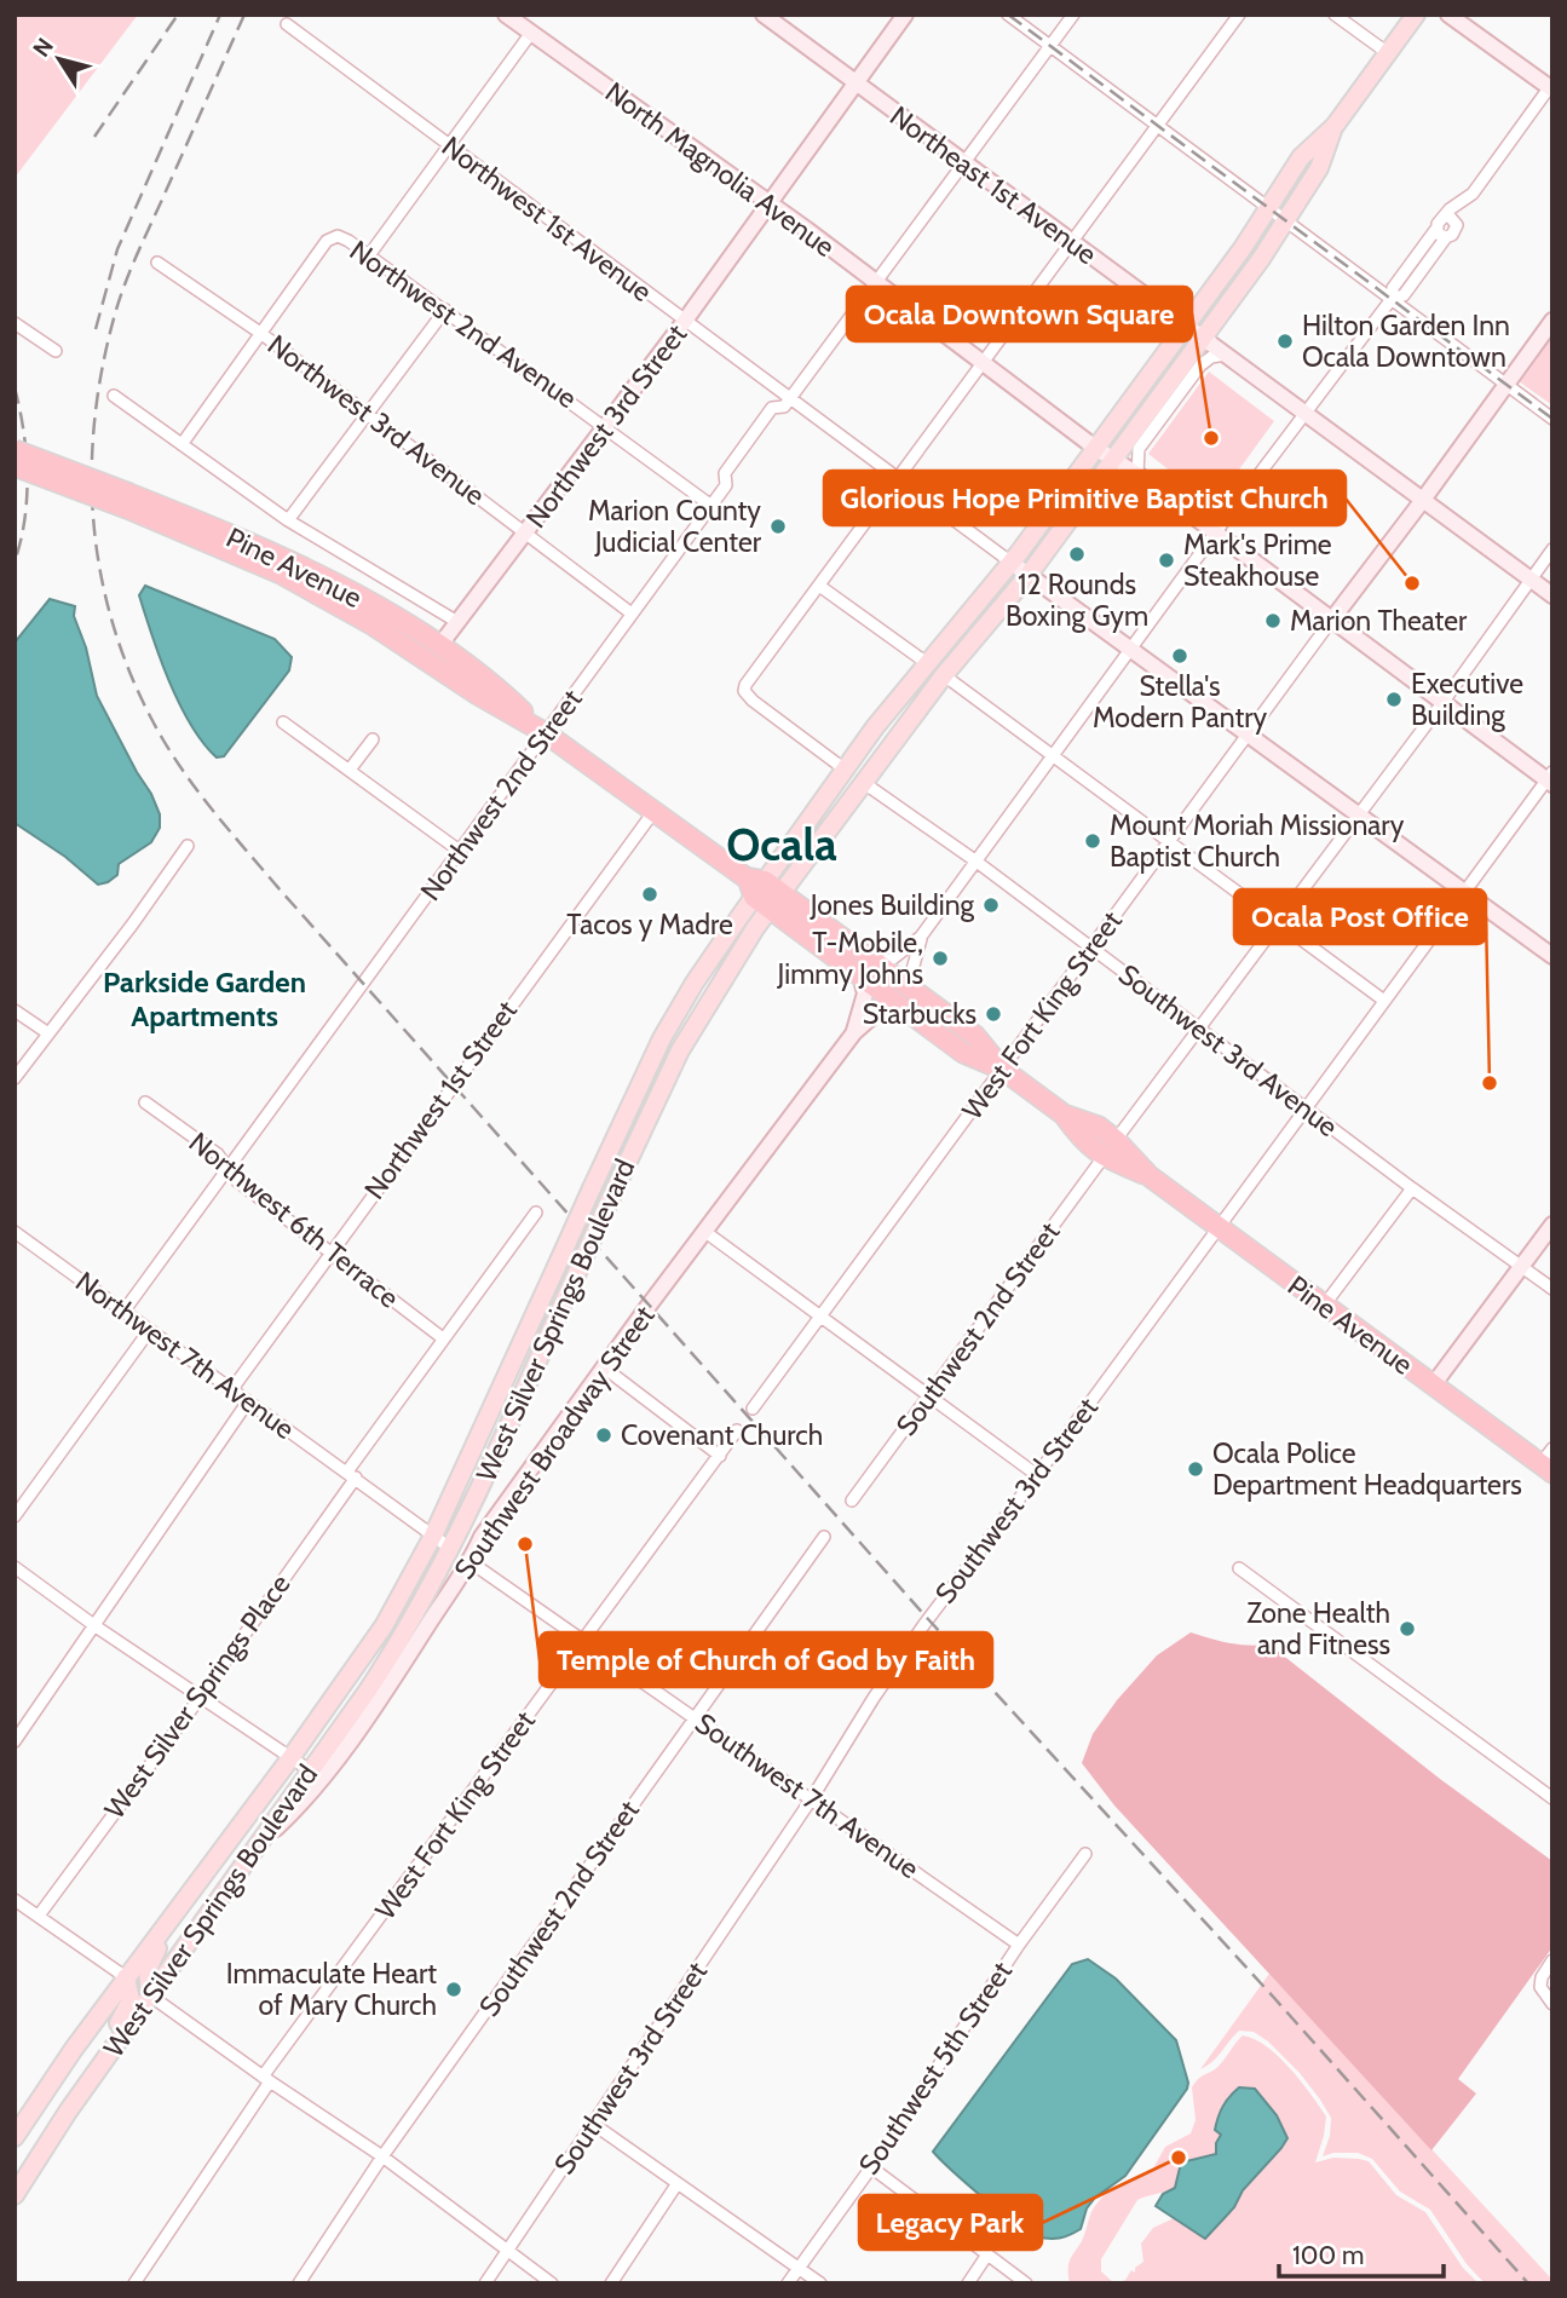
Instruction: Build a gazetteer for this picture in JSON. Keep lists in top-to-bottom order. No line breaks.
{"streets":{"highway":["Pine Avenue"],"main road":["West Silver Springs Boulevard"],"street":["North Magnolia Avenue","Northeast 1st Avenue","Northwest 1st Avenue","Northwest 2nd Avenue","Northwest 3rd Avenue","Northwest 3rd Street","Northwest 2nd Street","West Fort King Street","Southwest 3rd Avenue","Northwest 1st Street","Northwest 6th Terrace","Southwest 2nd Street","Northwest 7th Avenue","Southwest Broadway Street","Southwest 3rd Street","West Silver Springs Place","Southwest 7th Avenue","Southwest 5th Street"]},"crossings":[["North Magnolia Avenue","Northwest 3rd Street"],["North Magnolia Avenue","Northwest 2nd Street"],["North Magnolia Avenue","West Fort King Street"],["North Magnolia Avenue","West Silver Springs Boulevard"],["North Magnolia Avenue","Southwest 3rd Street"],["Northeast 1st Avenue","Northwest 3rd Street"],["Northeast 1st Avenue","Northwest 2nd Street"],["Northeast 1st Avenue","West Silver Springs Boulevard"],["Northwest 1st Avenue","Northwest 3rd Street"],["Northwest 1st Avenue","Northwest 2nd Street"],["Northwest 1st Avenue","West Silver Springs Boulevard"],["Northwest 2nd Avenue","Northwest 3rd Avenue"],["Northwest 2nd Avenue","Northwest 3rd Street"],["Northwest 2nd Avenue","Northwest 2nd Street"],["Northwest 3rd Avenue","Northwest 3rd Street"],["Northwest 3rd Avenue","Northwest 2nd Street"],["Northwest 3rd Street","Pine Avenue"],["Pine Avenue","Northwest 2nd Street"],["Pine Avenue","West Fort King Street"],["Pine Avenue","Northwest 1st Street"],["Pine Avenue","West Silver Springs Boulevard"],["Pine Avenue","Southwest 2nd Street"],["Pine Avenue","Southwest Broadway Street"],["Pine Avenue","Southwest 3rd Street"],["Northwest 2nd Street","Northwest 6th Terrace"],["Northwest 2nd Street","Northwest 7th Avenue"],["West Fort King Street","Southwest 3rd Avenue"],["West Fort King Street","Southwest 7th Avenue"],["Southwest 3rd Avenue","West Silver Springs Boulevard"],["Southwest 3rd Avenue","Southwest 3rd Street"],["Northwest 1st Street","Northwest 6th Terrace"],["Northwest 1st Street","Northwest 7th Avenue"],["Northwest 6th Terrace","West Silver Springs Place"],["West Silver Springs Boulevard","Southwest Broadway Street"],["Southwest 2nd Street","Southwest 7th Avenue"],["Northwest 7th Avenue","West Silver Springs Place"],["Southwest Broadway Street","Southwest 7th Avenue"],["Southwest 3rd Street","Southwest 7th Avenue"],["Southwest 7th Avenue","Southwest 5th Street"]],"districts":["Ocala","Parkside Garden Apartments"],"places":["Hilton Garden Inn Ocala Downtown","Ocala Downtown Square","Marion County Judicial Center","12 Rounds Boxing Gym","Mark's Prime Steakhouse","Glorious Hope Primitive Baptist Church","Marion Theater","Stella's Modern Pantry","Executive Building","Mount Moriah Missionary Baptist Church","Tacos y Madre","Jones Building","T-Mobile, Jimmy Johns","Starbucks","Ocala Post Office","Covenant Church","Ocala Police Department Headquarters","Temple of Church of God by Faith","Zone Health and Fitness","Immaculate Heart of Mary Church","Legacy Park"],"scale_bar":"100 m","north":"top left"}
